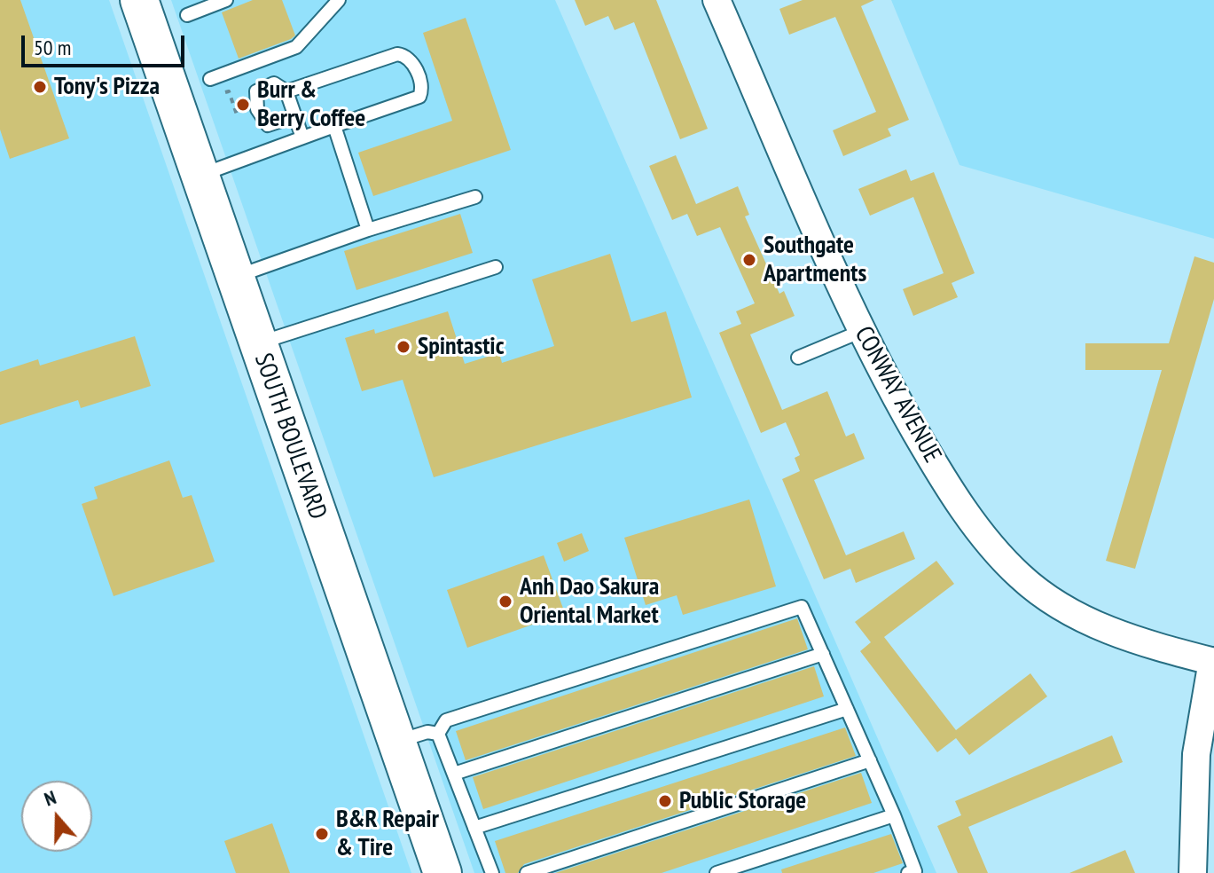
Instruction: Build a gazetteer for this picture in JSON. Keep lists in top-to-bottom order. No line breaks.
{"streets":{"main road":["SOUTH BOULEVARD"],"street":["CONWAY AVENUE"]},"places":["Tony's Pizza","Burr & Berry Coffee","Southgate Apartments","Spintastic","Anh Dao Sakura Oriental Market","Public Storage","B&R Repair & Tire"],"scale_bar":"50 m","north":"top"}
